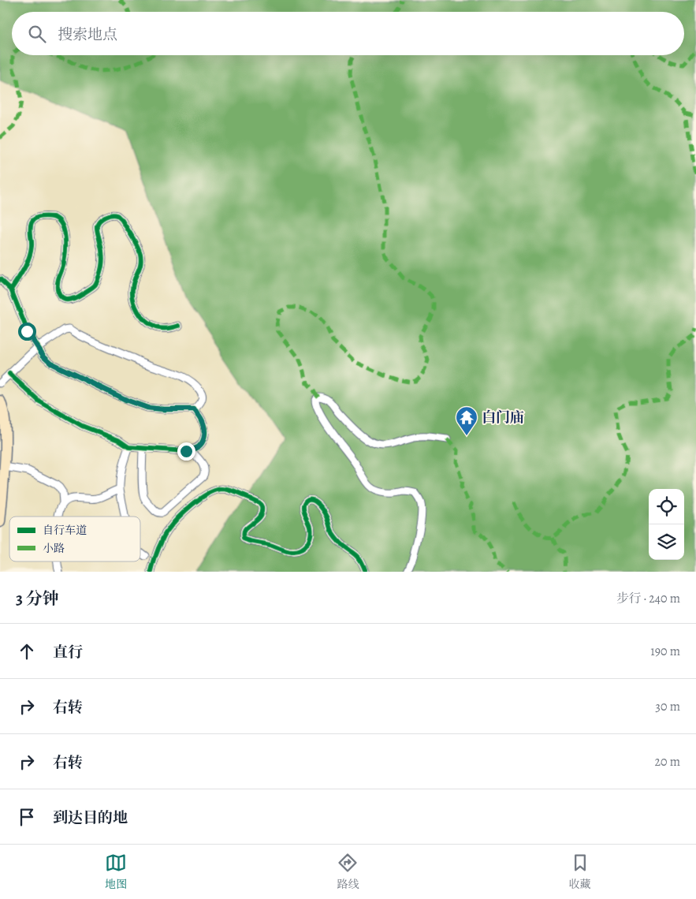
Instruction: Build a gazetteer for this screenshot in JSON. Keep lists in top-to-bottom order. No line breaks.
{"places":{"temple":["白门庙"]},"legend":["自行车道","小路"],"page":{"search":"搜索地点","heading":["3 分钟","步行 · 240 m"],"list":[["直行","190 m"],["右转","30 m"],["右转","20 m"],"到达目的地"],"nav":["地图","路线","收藏"]}}
